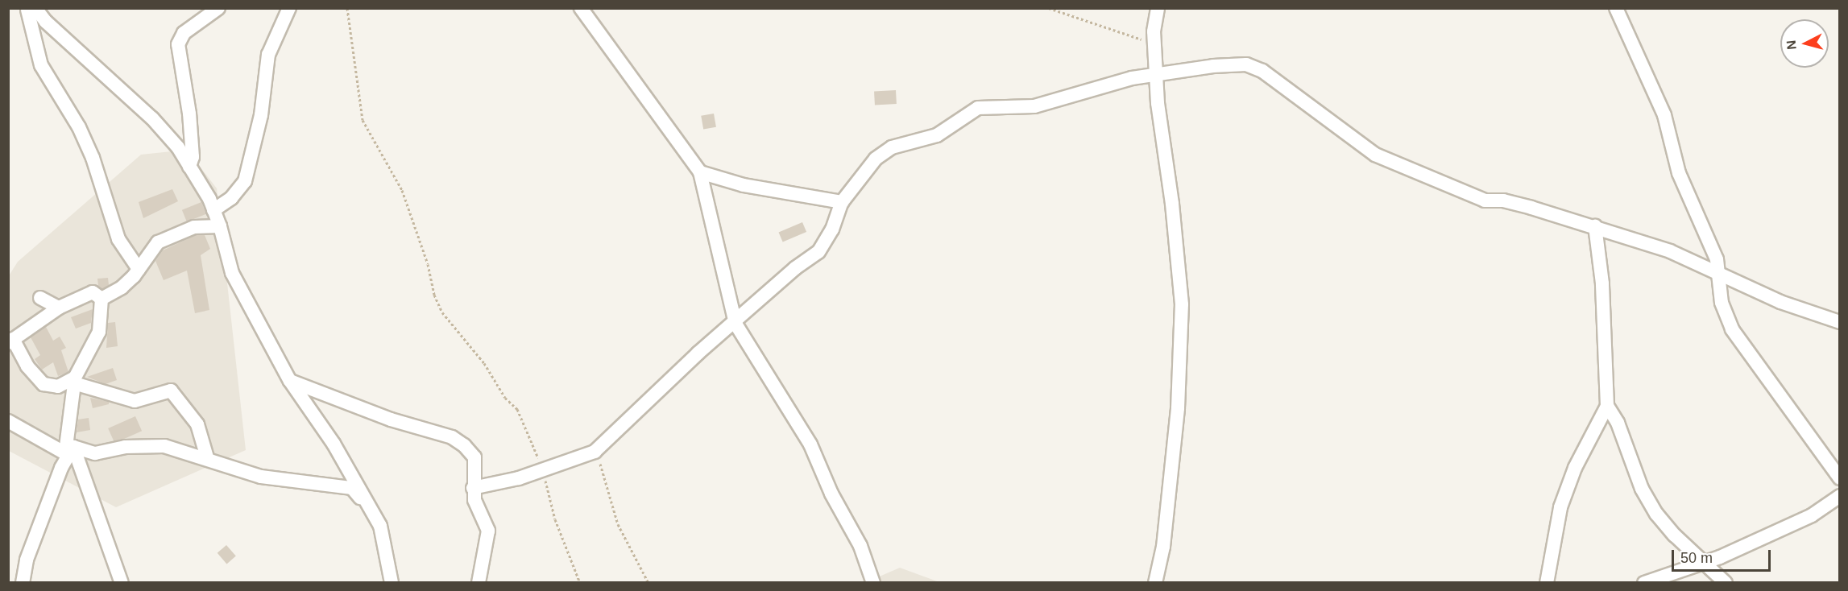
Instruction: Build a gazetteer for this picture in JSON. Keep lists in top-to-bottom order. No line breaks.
{"scale_bar":"50 m","north":"left"}
